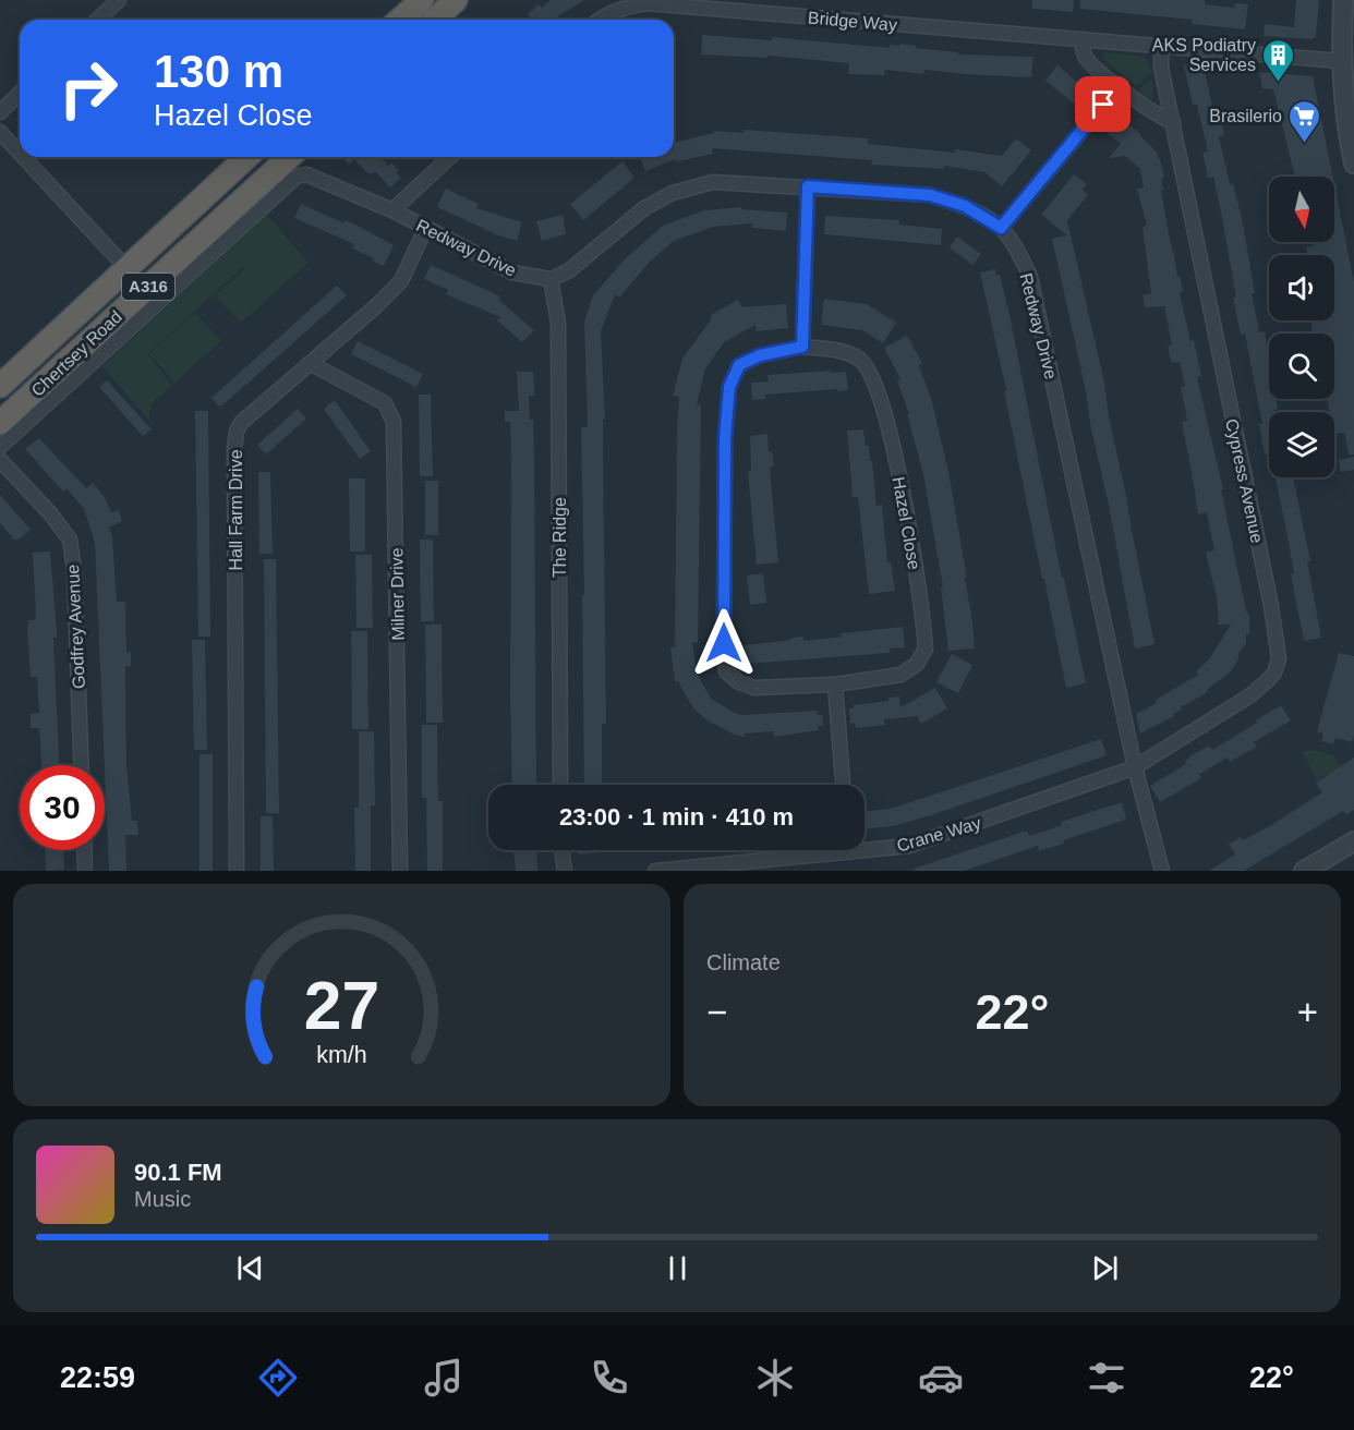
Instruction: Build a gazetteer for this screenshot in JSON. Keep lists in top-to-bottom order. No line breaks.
{"streets":{"highway":["A316","Chertsey Road"],"street":["Bridge Way","Redway Drive","Cypress Avenue","Hall Farm Drive","Hazel Close","The Ridge","Milner Drive","Godfrey Avenue","Crane Way"]},"crossings":[["Bridge Way","Cypress Avenue"],["Redway Drive","Cypress Avenue"],["Redway Drive","Hall Farm Drive"],["Redway Drive","The Ridge"],["Redway Drive","Crane Way"],["Cypress Avenue","Crane Way"],["Hall Farm Drive","Milner Drive"]],"places":{"building":["AKS Podiatry Services"],"supermarket":["Brasilerio"]},"north":"bottom","page":{"turn":["130 m","Hazel Close"],"limit":"30","trip":"23:00 · 1 min · 410 m","tile":"Climate","heat":["−","22°","+"],"song":["90.1 FM","Music"],"tabs":["22:59","22°"],"gauge":["27","km/h"]}}
